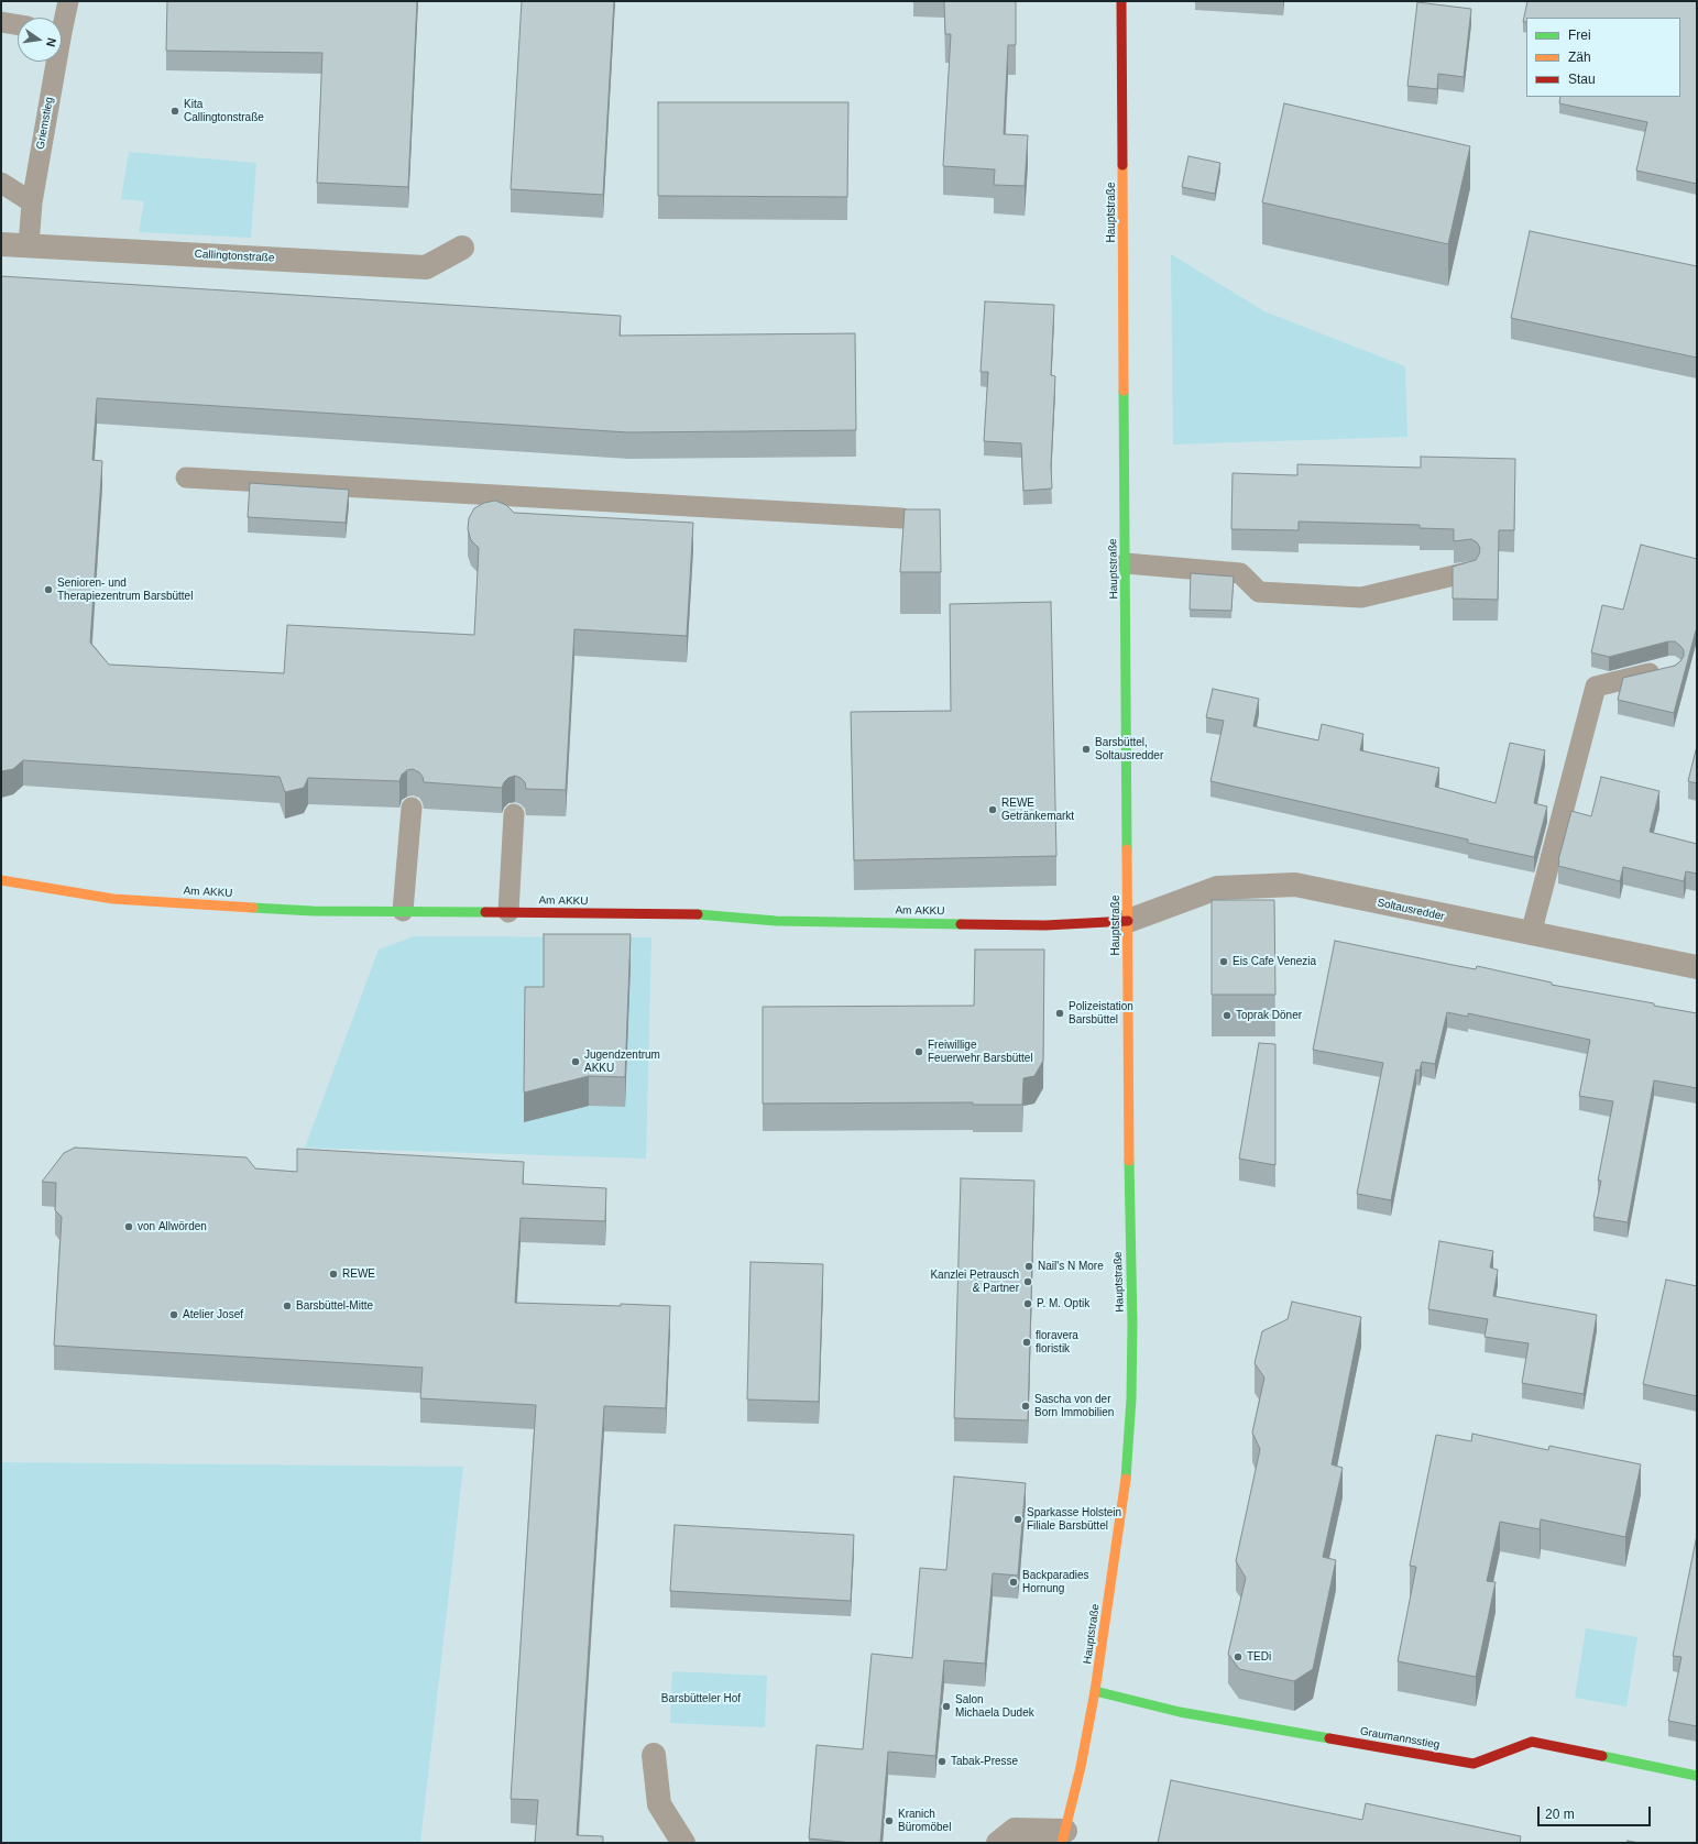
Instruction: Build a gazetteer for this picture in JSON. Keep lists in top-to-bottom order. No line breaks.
{"streets":{"street":["Hauptstraße","Callingtonstraße","Am AKKU","Soltausredder","Graumannsstieg"],"lane":["Griemstieg"]},"crossings":[["Griemstieg","Callingtonstraße"],["Hauptstraße","Am AKKU"],["Hauptstraße","Soltausredder"],["Hauptstraße","Graumannsstieg"],["Am AKKU","Soltausredder"]],"parks":["Barsbütteler Hof"],"places":["Kita Callingtonstraße","Senioren- und Therapiezentrum Barsbüttel","Barsbüttel, Soltausredder","REWE Getränkemarkt","Eis Cafe Venezia","Polizeistation Barsbüttel","Toprak Döner","Freiwillige Feuerwehr Barsbüttel","Jugendzentrum AKKU","von Allwörden","Nail's N More","REWE","Kanzlei Petrausch & Partner","P. M. Optik","Barsbüttel-Mitte","Atelier Josef","floravera floristik","Sascha von der Born Immobilien","Sparkasse Holstein Filiale Barsbüttel","Backparadies Hornung","TEDi","Salon Michaela Dudek","Tabak-Presse","Kranich Büromöbel"],"legend":["Frei","Zäh","Stau"],"scale_bar":"20 m","north":"right"}
